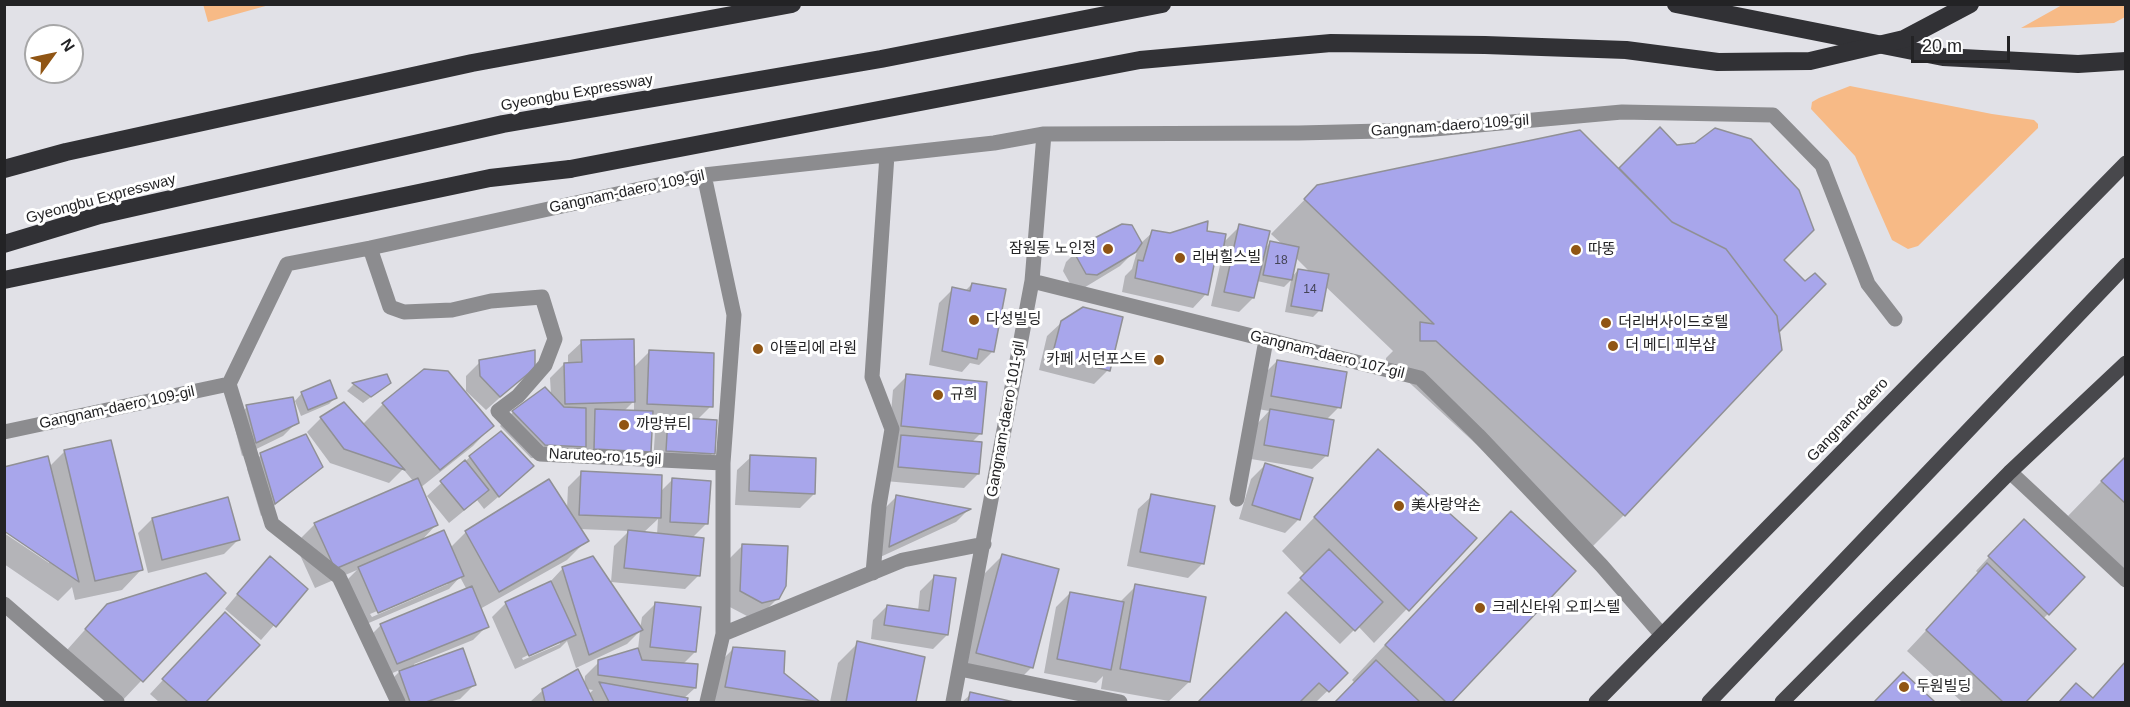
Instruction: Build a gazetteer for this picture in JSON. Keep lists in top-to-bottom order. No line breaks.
{"streets":{"highway":["Gyeongbu Expressway"],"main road":["Gangnam-daero"],"street":["Gangnam-daero 109-gil","Gangnam-daero 107-gil","Gangnam-daero 101-gil","Naruteo-ro 15-gil"]},"crossings":[["Gangnam-daero 109-gil","Gangnam-daero 101-gil"],["Gangnam-daero 109-gil","Naruteo-ro 15-gil"],["Gangnam-daero 107-gil","Gangnam-daero 101-gil"],["Gangnam-daero 107-gil","Gangnam-daero"]],"places":["잠원동 노인정","따뚱","리버힐스빌","다성빌딩","더리버사이드호텔","더 메디 피부샵","아뜰리에 라원","카페 서던포스트","규희","까망뷰티","美사랑약손","크레신타워 오피스텔","두원빌딩"],"house_numbers":["18","14"],"scale_bar":"20 m","north":"top right"}
